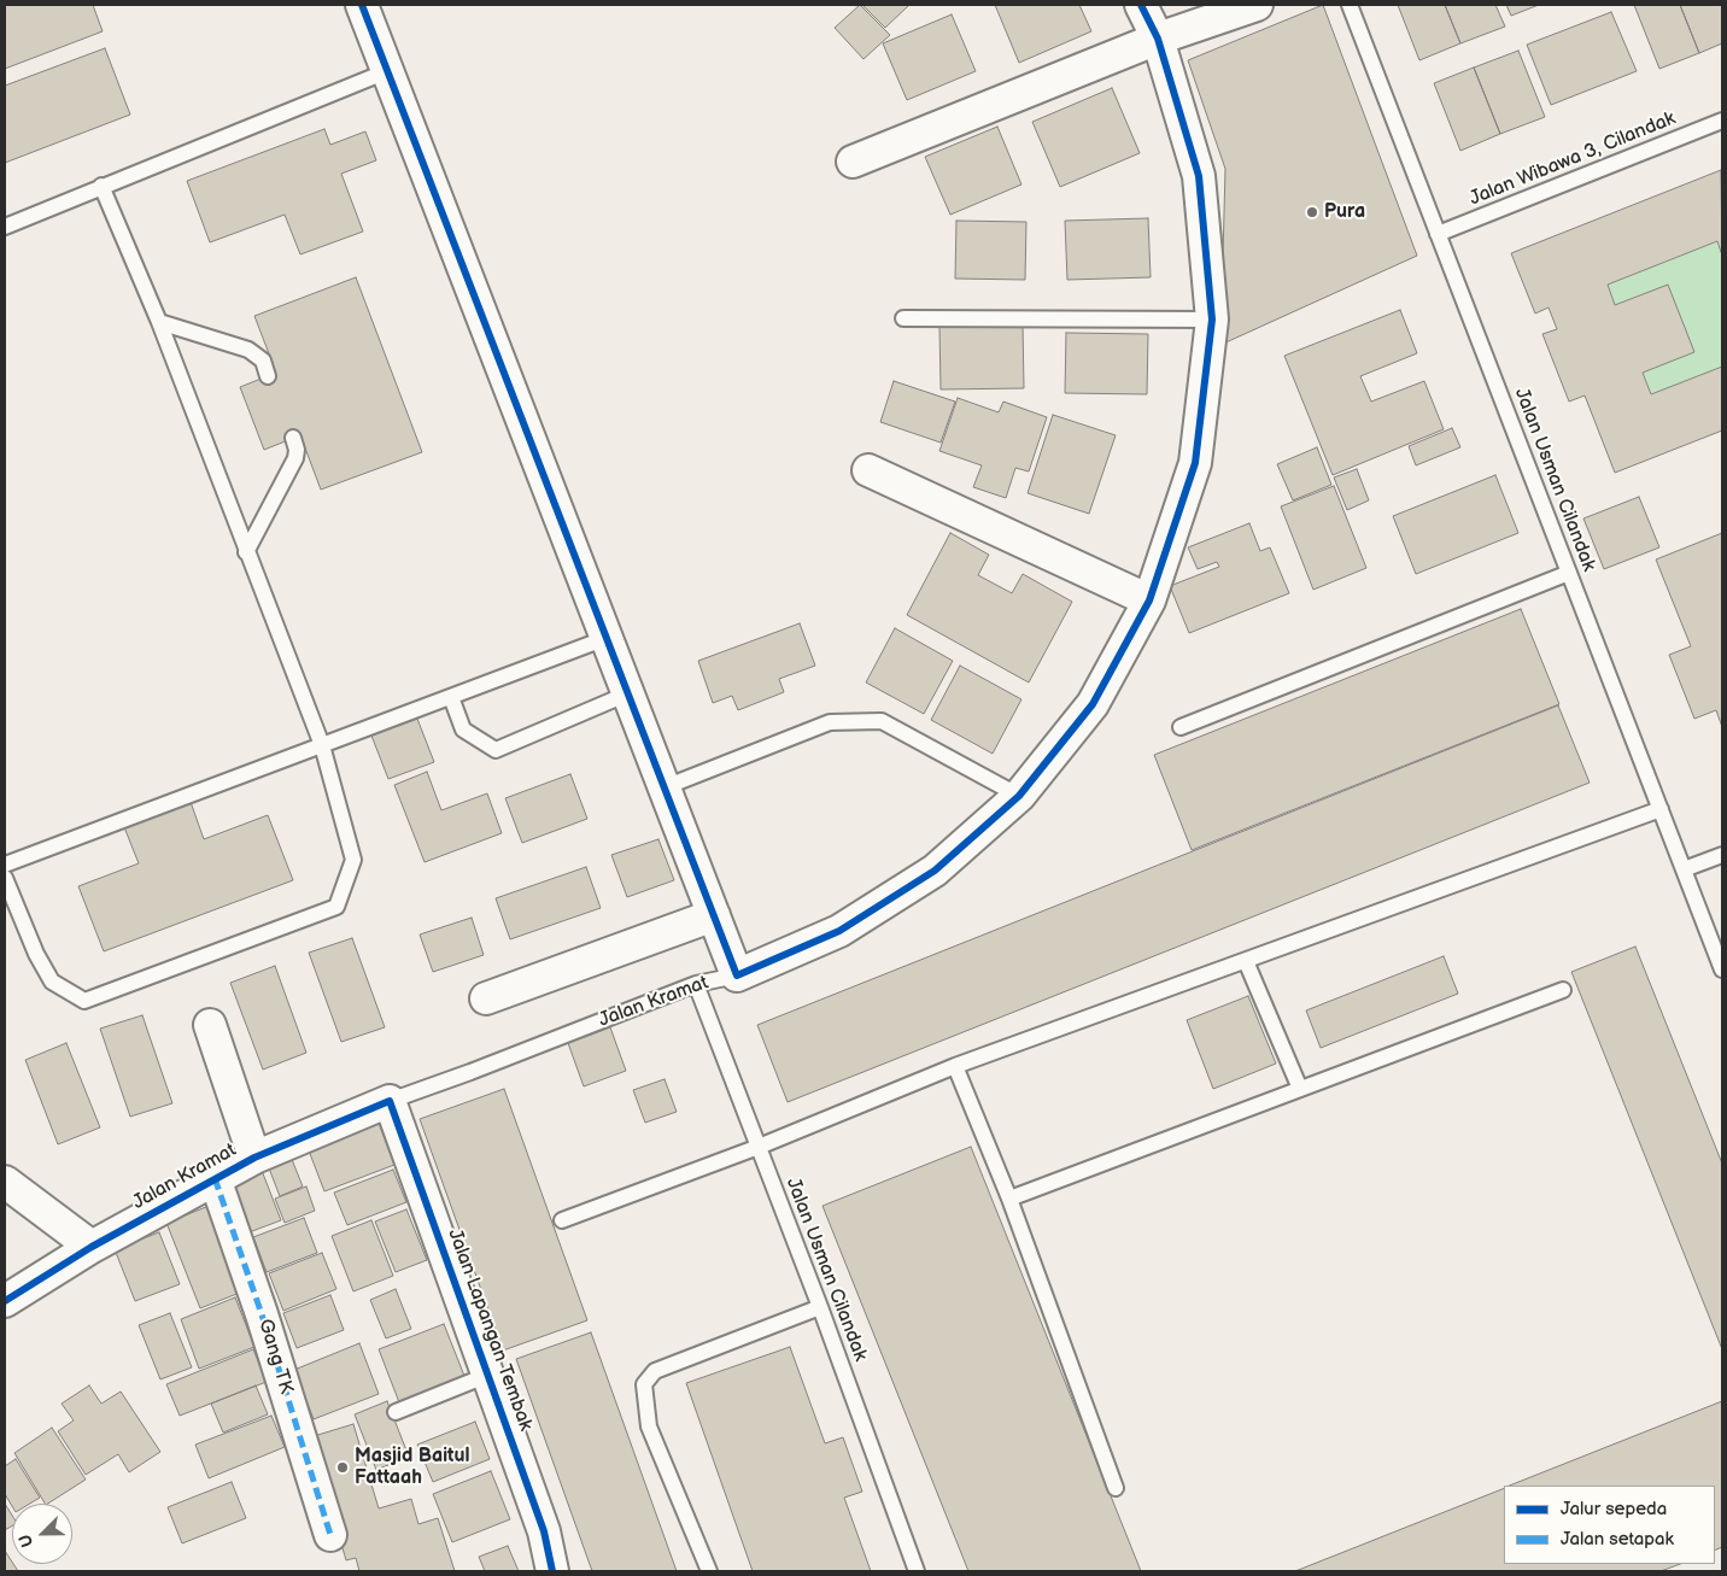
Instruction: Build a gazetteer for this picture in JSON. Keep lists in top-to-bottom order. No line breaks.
{"streets":{"street":["Jalan Kramat","Jalan Lapangan Tembak","Gang TK"],"lane":["Jalan Wibawa 3, Cilandak","Jalan Usman Cilandak"]},"crossings":[["Jalan Wibawa 3, Cilandak","Jalan Usman Cilandak"],["Jalan Usman Cilandak","Jalan Kramat"],["Jalan Kramat","Jalan Lapangan Tembak"],["Jalan Kramat","Gang TK"]],"places":["Pura","Masjid Baitul Fattaah"],"legend":["Jalur sepeda","Jalan setapak"],"north":"bottom left"}
